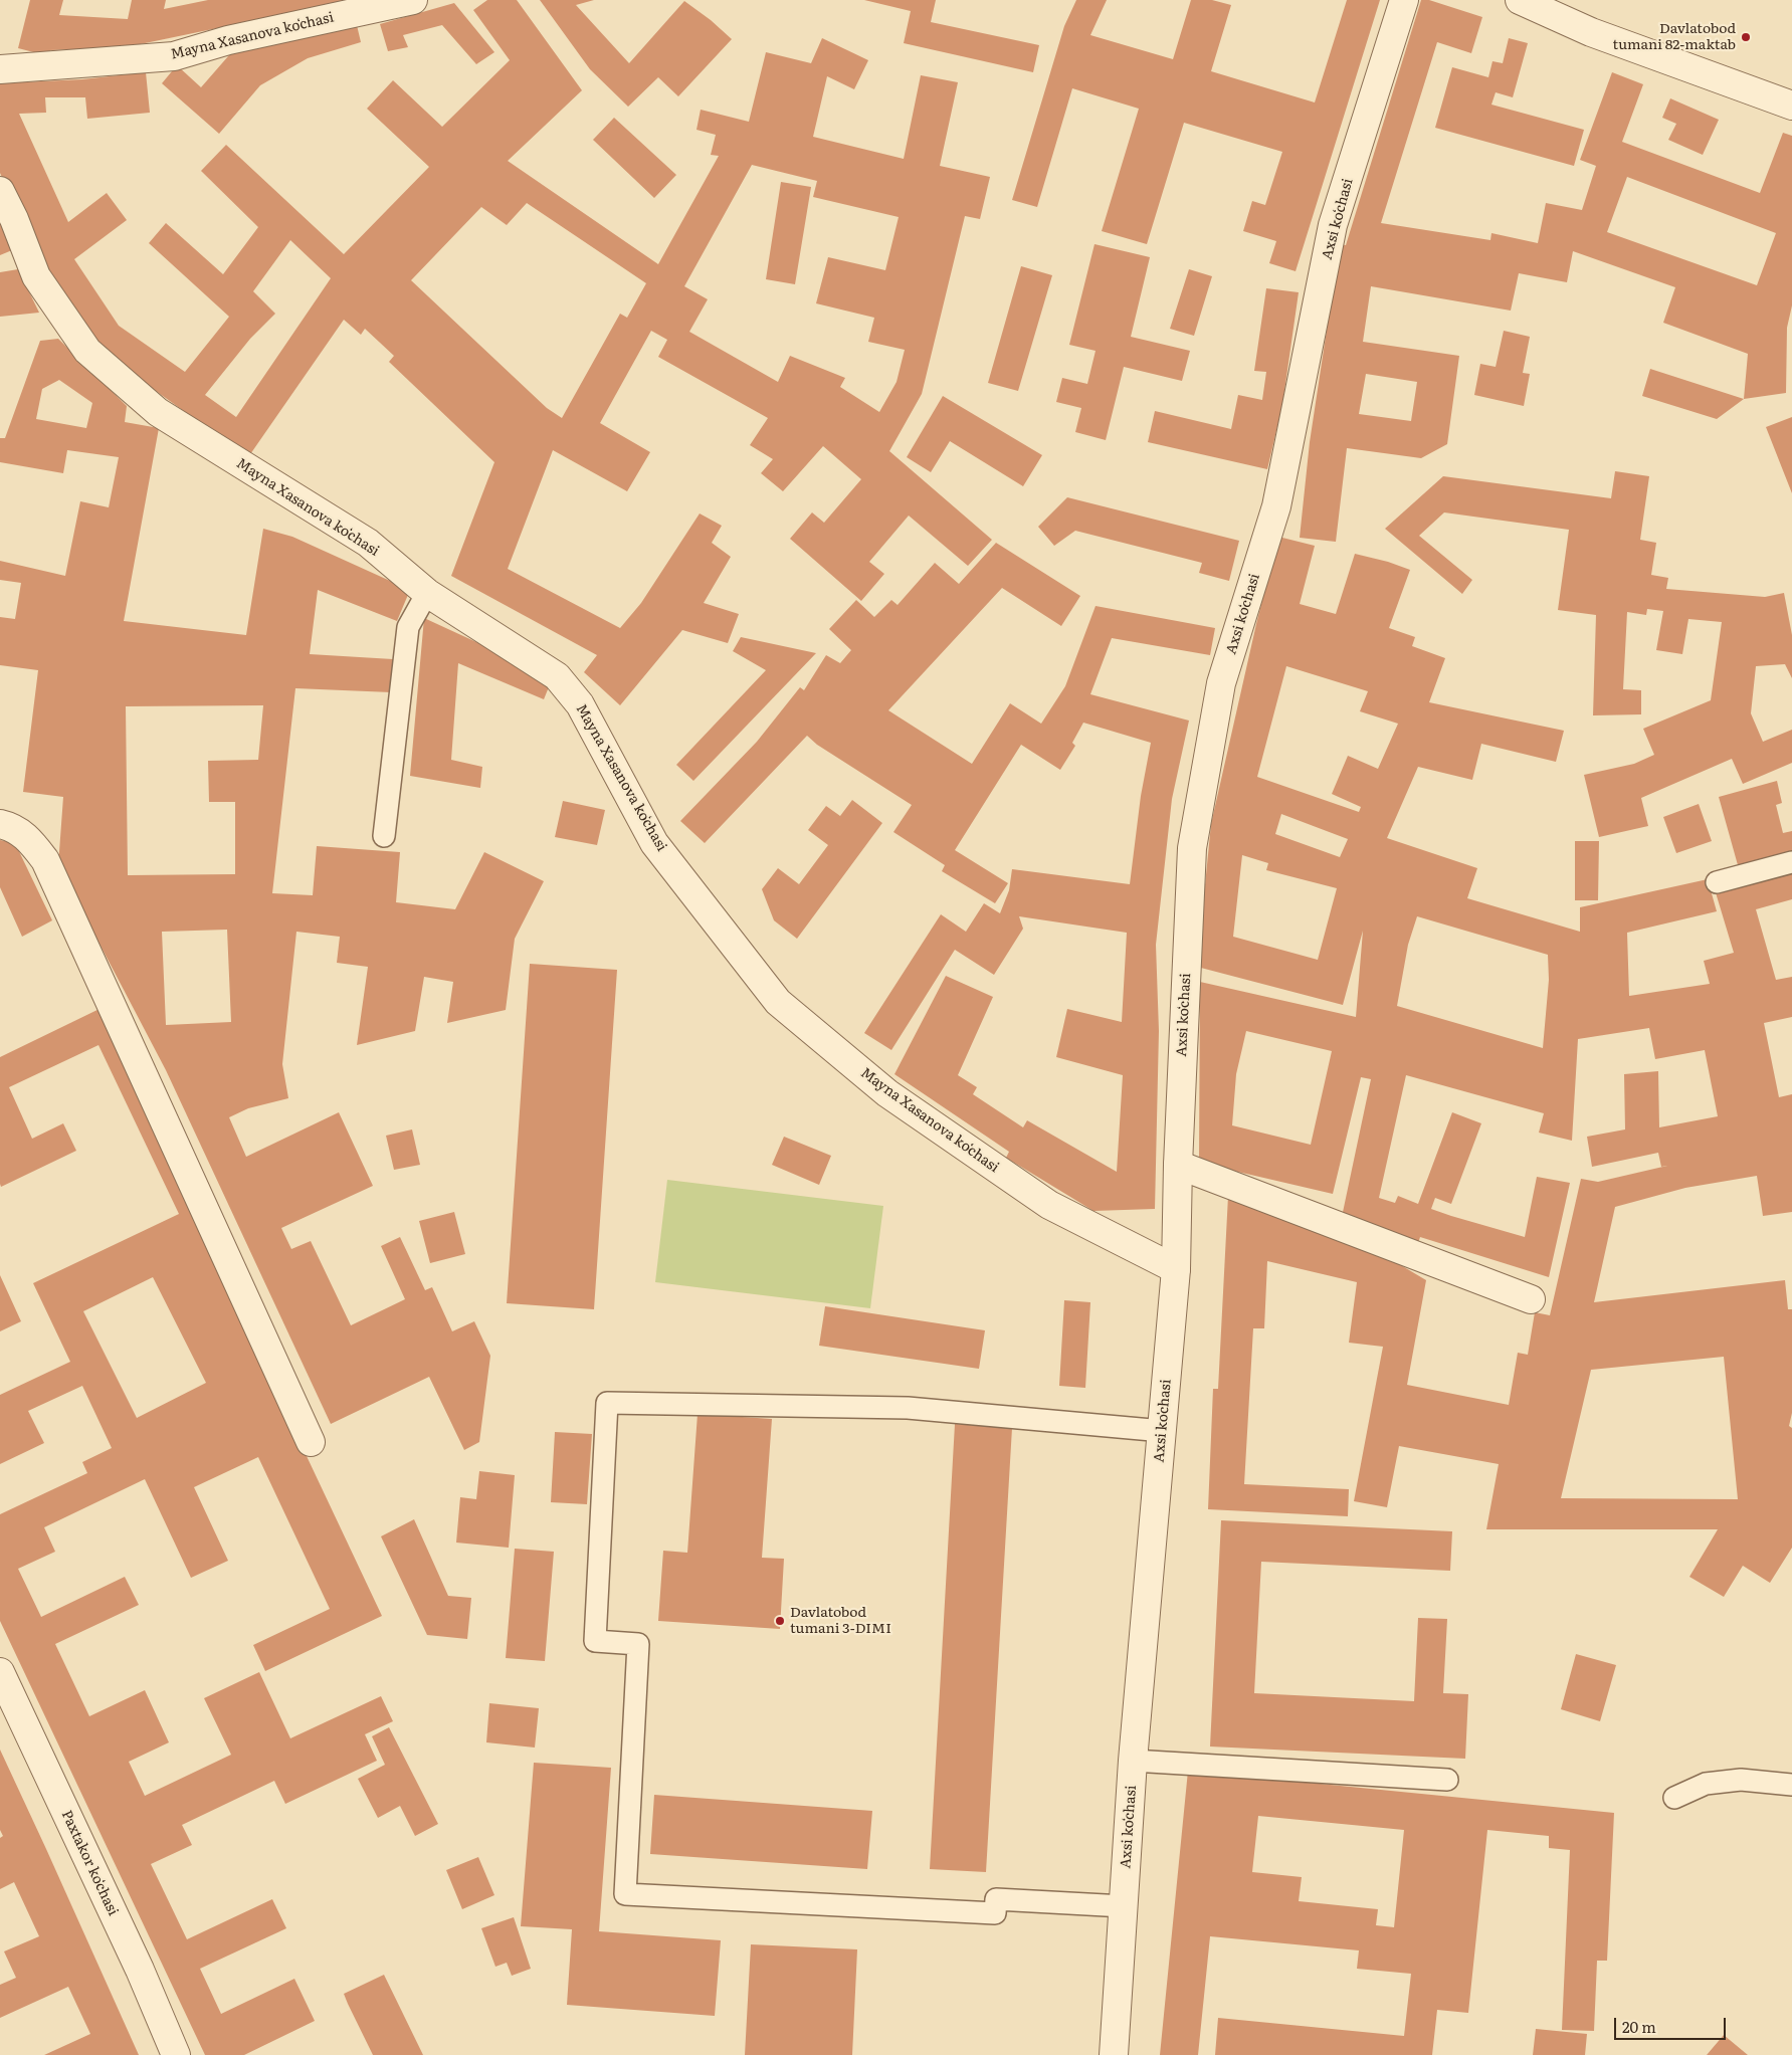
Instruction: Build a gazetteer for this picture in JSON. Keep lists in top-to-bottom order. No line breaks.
{"streets":{"street":["Mayna Xasanova koʻchasi","Axsi koʻchasi","Paxtakor koʻchasi"]},"crossings":[["Mayna Xasanova koʻchasi","Axsi koʻchasi"]],"places":["Davlatobod tumani 82-maktab","Davlatobod tumani 3-DIMI"],"scale_bar":"20 m"}
